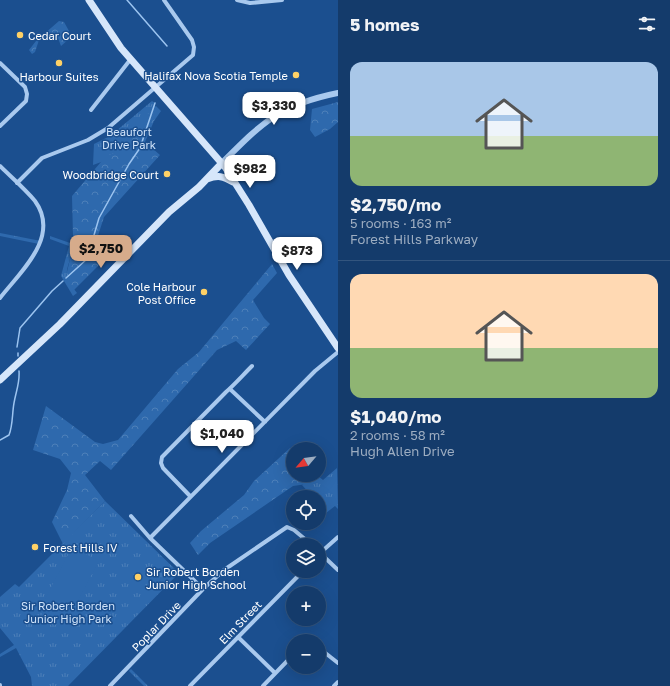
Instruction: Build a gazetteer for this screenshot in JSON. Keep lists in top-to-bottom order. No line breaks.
{"streets":{"street":["Elm Street","Poplar Drive"]},"parks":["Beaufort Drive Park","Sir Robert Borden Junior High Park"],"places":["Cedar Court","Harbour Suites","Halifax Nova Scotia Temple","Woodbridge Court","Cole Harbour Post Office","Forest Hills IV","Sir Robert Borden Junior High School"],"north":"bottom left","page":{"heading":"5 homes","list":[{"name":"$2,750/mo","note":"5 rooms · 163 m² · Forest Hills Parkway"},{"name":"$1,040/mo","note":"2 rooms · 58 m² · Hugh Allen Drive"}],"price":["$3,330","$982","$2,750","$873","$1,040"],"map_buttons":["+","−"]}}
